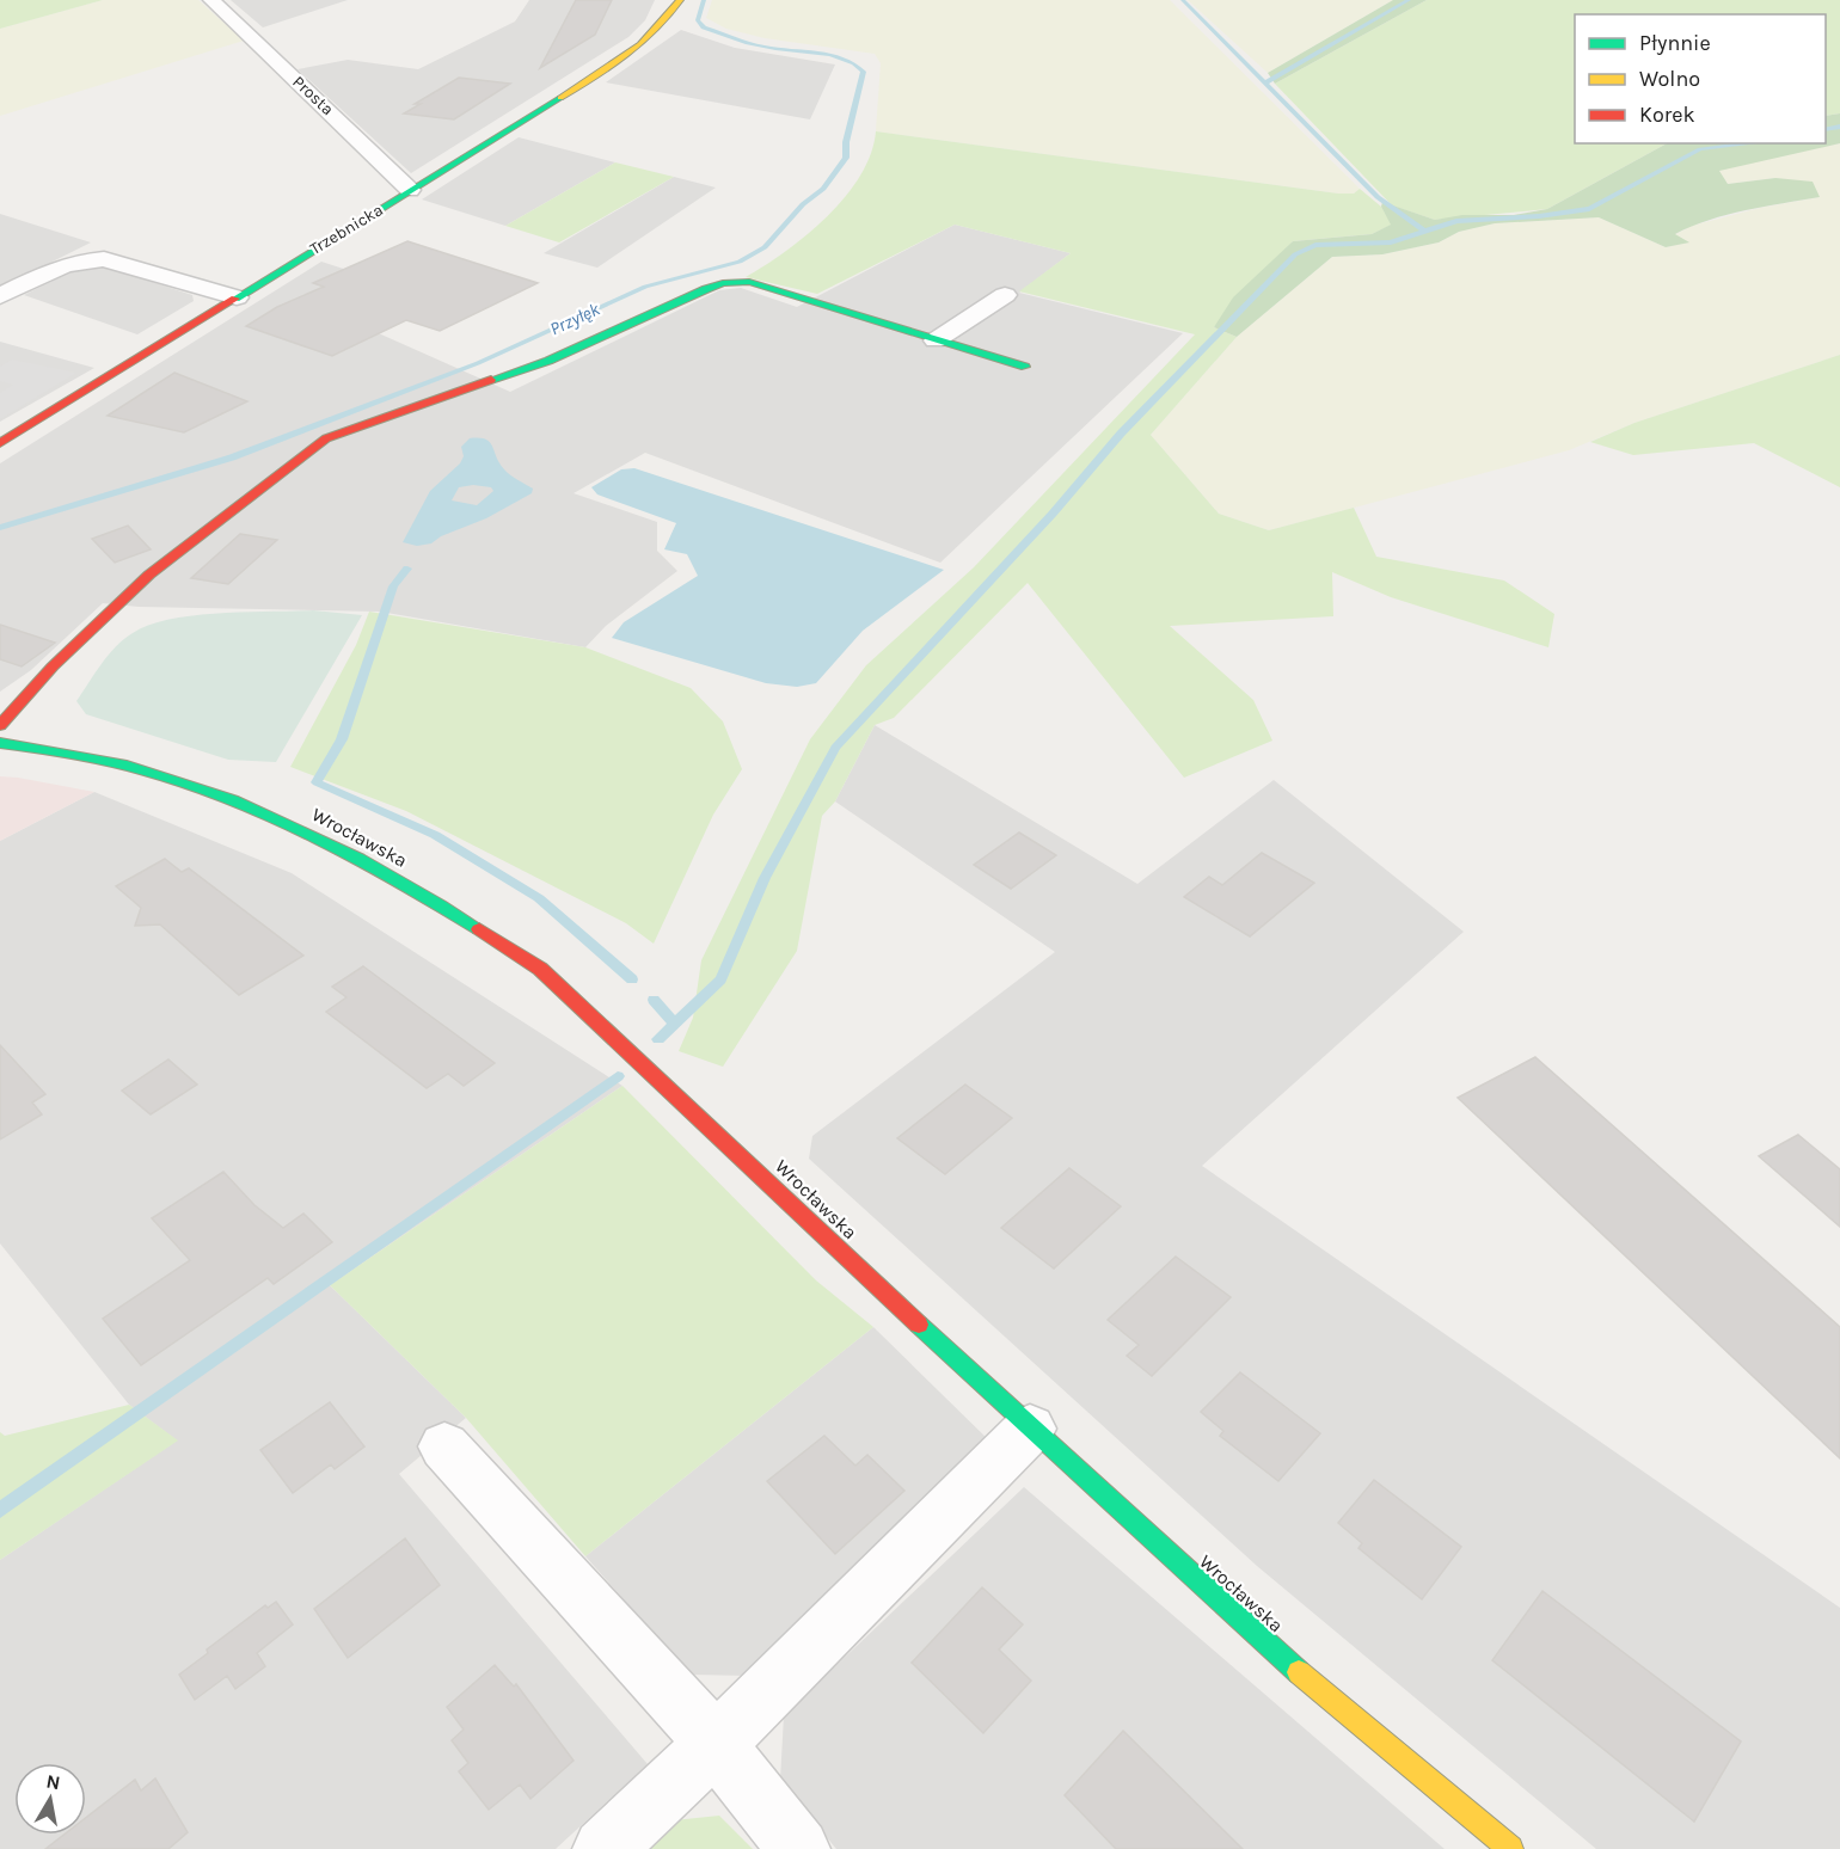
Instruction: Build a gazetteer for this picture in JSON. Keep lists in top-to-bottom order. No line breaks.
{"streets":{"street":["Prosta","Trzebnicka","Wrocławska"]},"crossings":[["Prosta","Trzebnicka"]],"water":["Przyłęk"],"legend":["Płynnie","Wolno","Korek"],"north":"top"}
